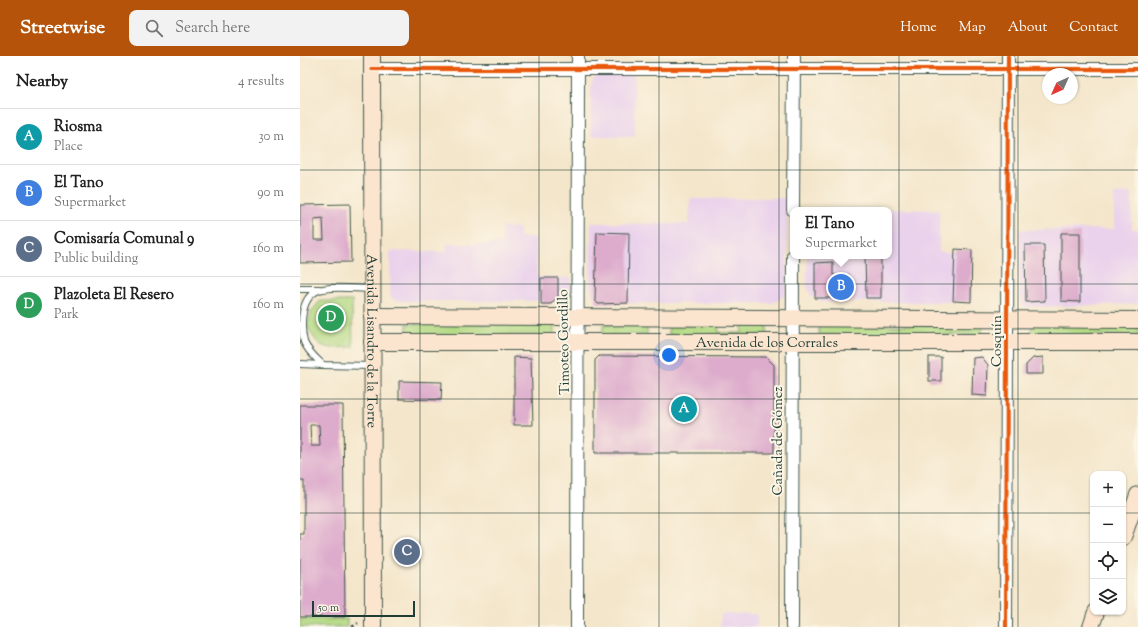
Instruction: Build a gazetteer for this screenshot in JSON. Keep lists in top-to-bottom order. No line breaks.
{"streets":{"main road":["Avenida Lisandro de la Torre","Avenida de los Corrales"],"street":["Cosquín","Timoteo Gordillo","Cañada de Gómez"]},"crossings":[["Avenida Lisandro de la Torre","Avenida de los Corrales"],["Cosquín","Avenida de los Corrales"],["Timoteo Gordillo","Avenida de los Corrales"],["Avenida de los Corrales","Cañada de Gómez"]],"scale_bar":"50 m","north":"bottom left","page":{"header":"Streetwise","search":"Search here","nav":["Home","Map","About","Contact"],"heading":["Nearby","4 results"],"list":[{"mark":"A","name":"Riosma","note":"Place","value":"30 m"},{"mark":"B","name":"El Tano","note":"Supermarket","value":"90 m"},{"mark":"C","name":"Comisaría Comunal 9","note":"Public building","value":"160 m"},{"mark":"D","name":"Plazoleta El Resero","note":"Park","value":"160 m"}],"popup":["El Tano","Supermarket"],"pins":["B","D","A","C"],"map_buttons":["+","−"],"scale":"50 m"}}
